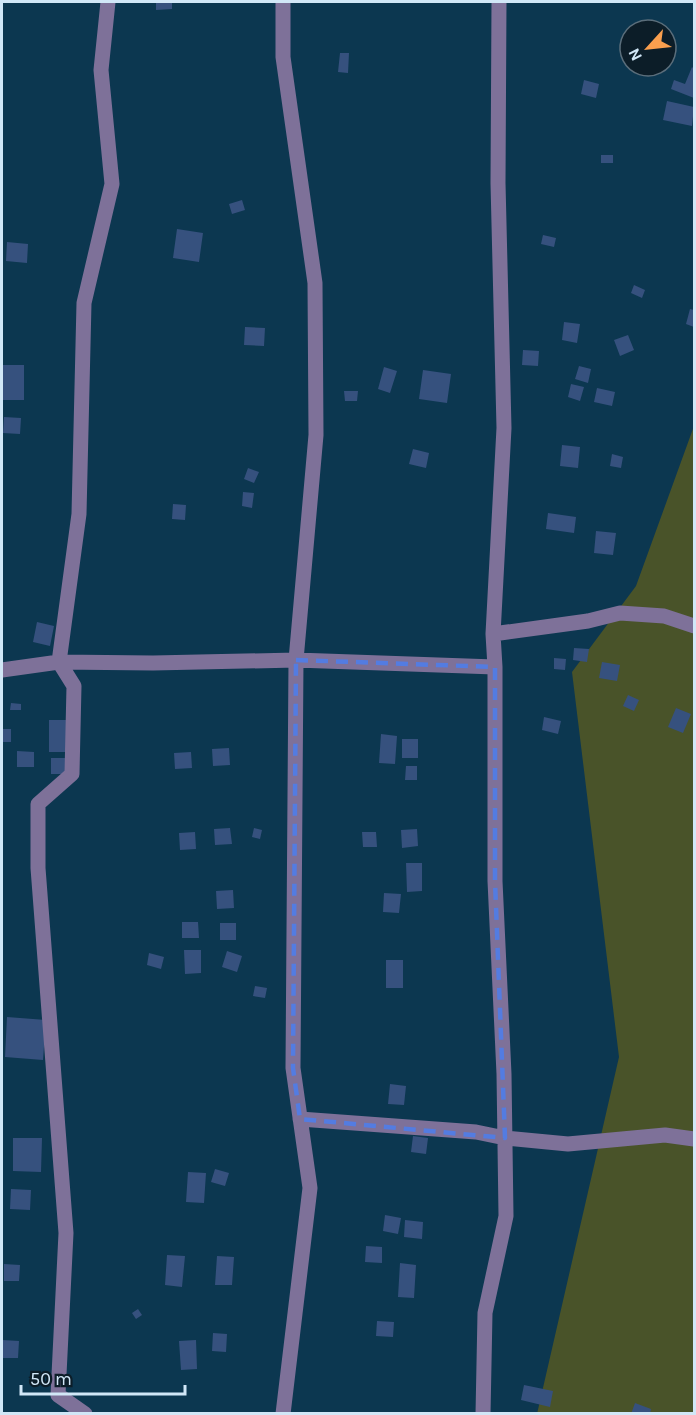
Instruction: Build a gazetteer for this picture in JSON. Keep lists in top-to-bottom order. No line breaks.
{"scale_bar":"50 m","north":"bottom left"}
